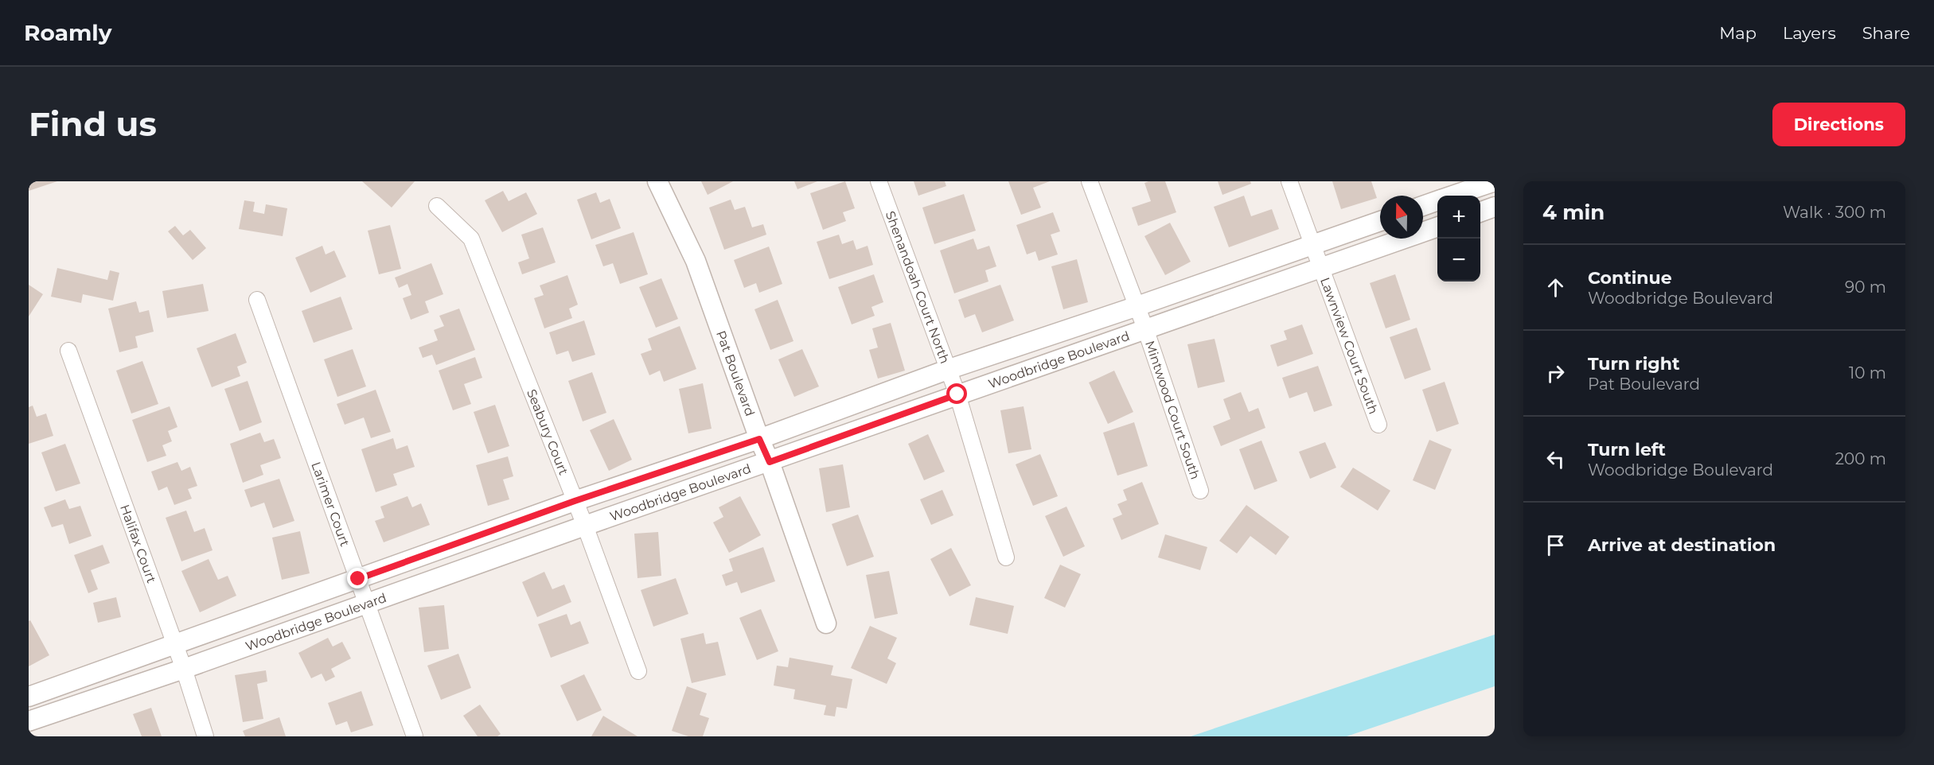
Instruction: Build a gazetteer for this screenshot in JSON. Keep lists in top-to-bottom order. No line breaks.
{"streets":{"street":["Shenandoah Court North","Lawnview Court South","Woodbridge Boulevard","Pat Boulevard","Mintwood Court South","Seabury Court","Larimer Court","Halifax Court"]},"crossings":[["Shenandoah Court North","Woodbridge Boulevard"],["Lawnview Court South","Woodbridge Boulevard"],["Woodbridge Boulevard","Pat Boulevard"],["Woodbridge Boulevard","Mintwood Court South"],["Woodbridge Boulevard","Seabury Court"],["Woodbridge Boulevard","Larimer Court"],["Woodbridge Boulevard","Halifax Court"]],"north":"top","page":{"header":"Roamly","nav":["Map","Layers","Share"],"buttons":"Directions","title":"Find us","heading":["4 min","Walk · 300 m"],"map_buttons":["+","−"],"list":[["Continue","Woodbridge Boulevard","90 m"],["Turn right","Pat Boulevard","10 m"],["Turn left","Woodbridge Boulevard","200 m"],"Arrive at destination"]}}
